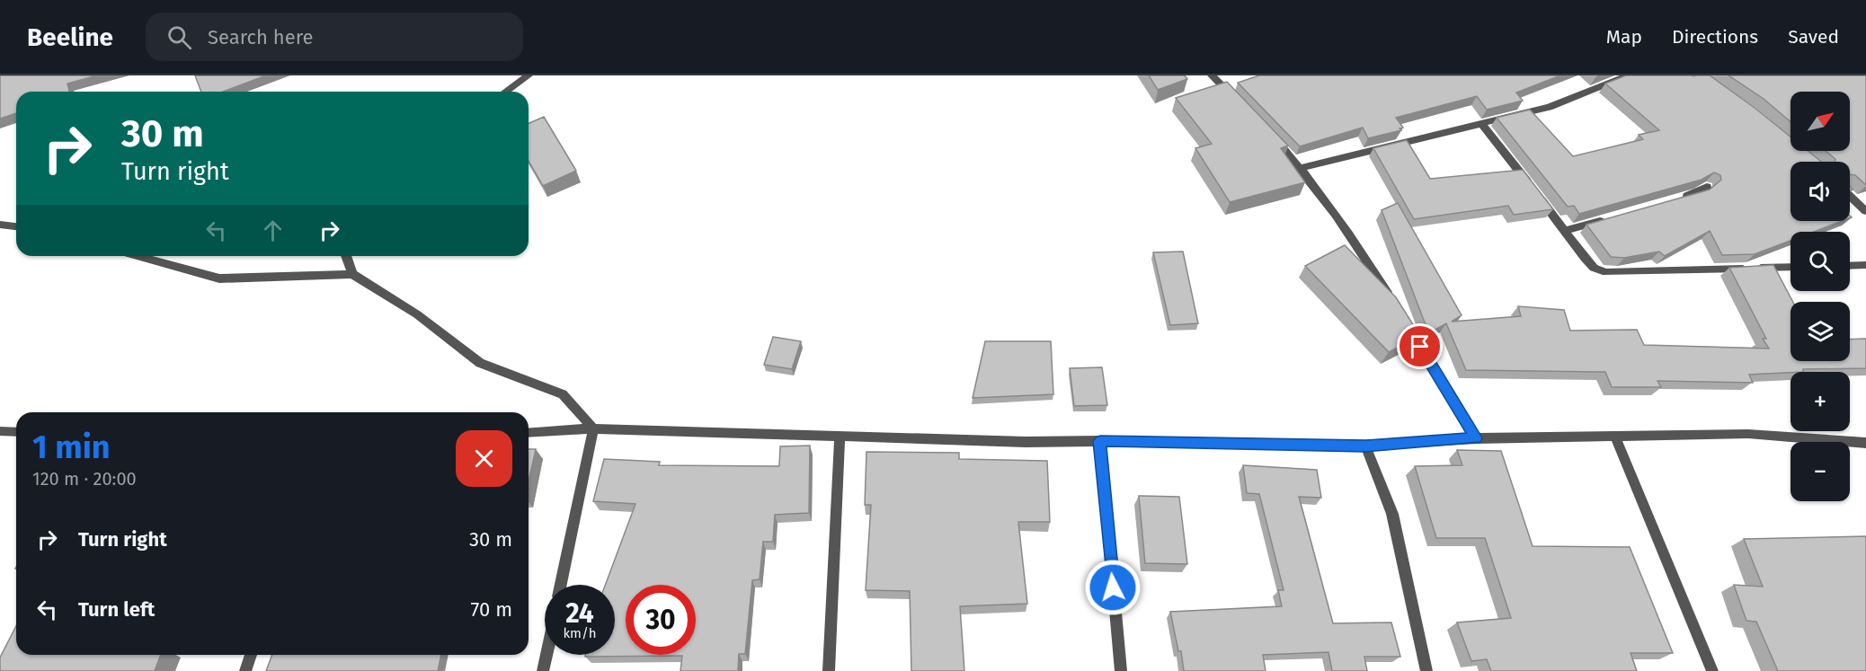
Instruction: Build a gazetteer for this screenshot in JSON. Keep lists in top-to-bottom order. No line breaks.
{"north":"top right","page":{"header":"Beeline","search":"Search here","nav":["Map","Directions","Saved"],"map_buttons":["+","−"],"turn":["30 m","Turn right"],"heading":["1 min","120 m · 20:00"],"list":[{"name":"Turn right","value":"30 m"},{"name":"Turn left","value":"70 m"}],"speed":"24 km/h","limit":"30"}}
